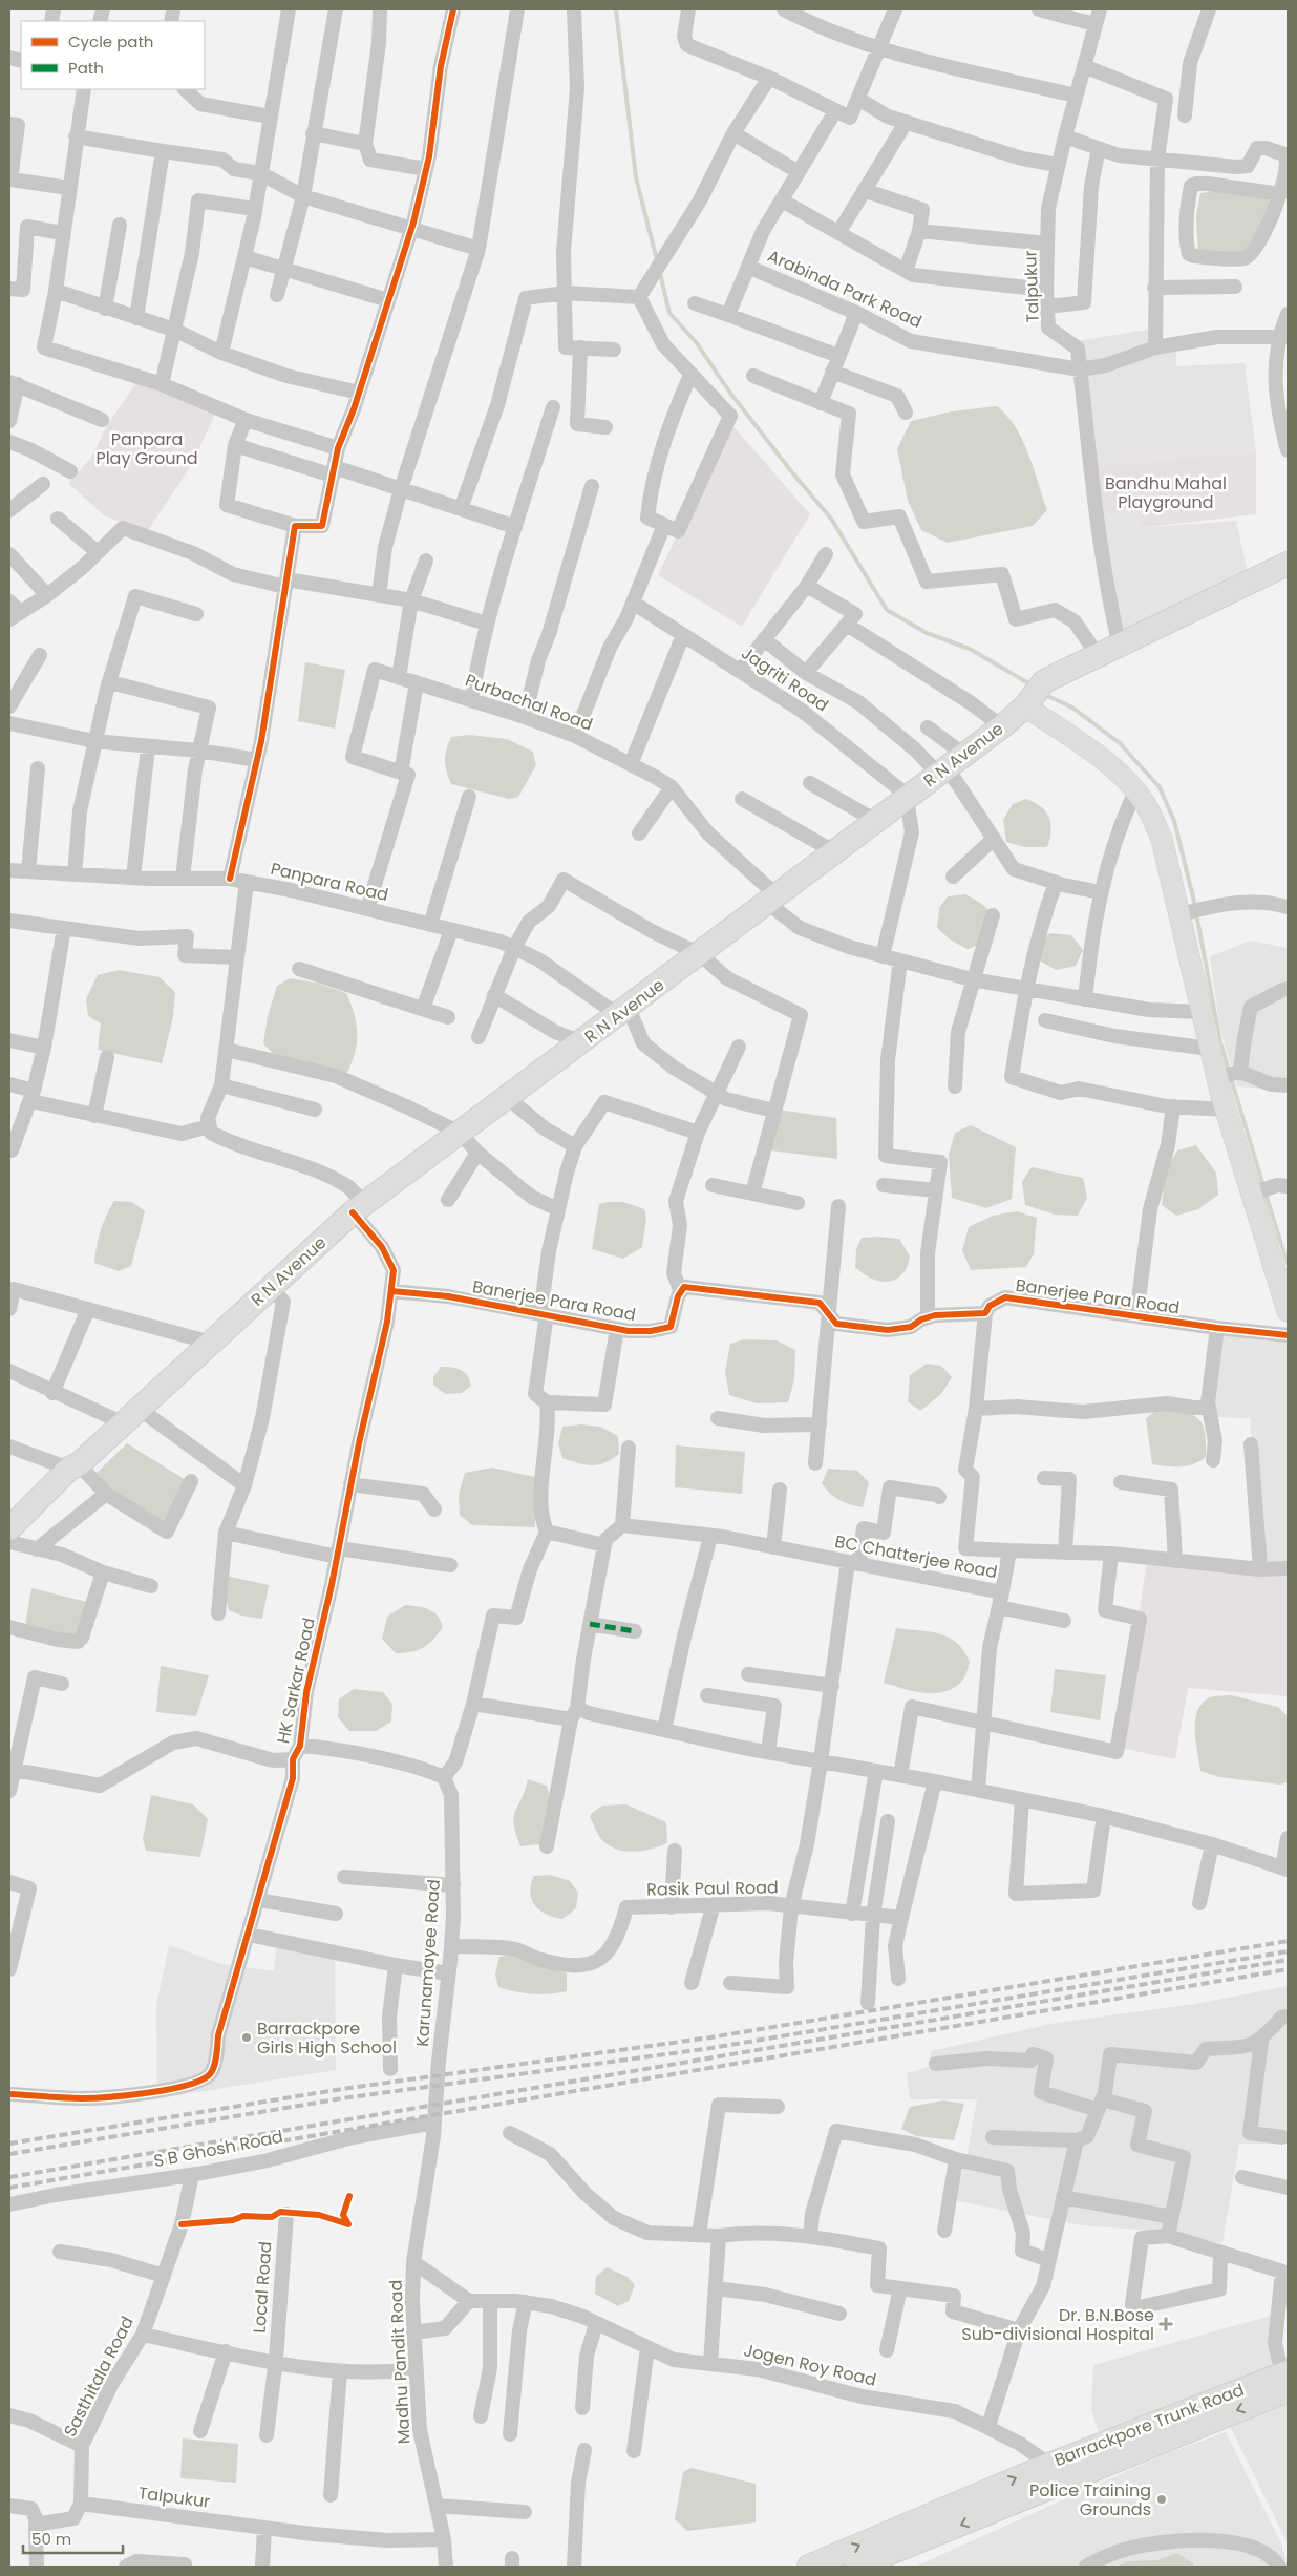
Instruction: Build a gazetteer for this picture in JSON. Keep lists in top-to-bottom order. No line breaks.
{"streets":{"main road":["R N Avenue","Barrackpore Trunk Road"],"street":["Talpukur","Arabinda Park Road","Jagriti Road","Purbachal Road","Panpara Road","Banerjee Para Road","BC Chatterjee Road","HK Sarkar Road","Rasik Paul Road","Karunamayee Road","S B Ghosh Road","Local Road","Madhu Pandit Road","Jogen Roy Road","Sasthitala Road"]},"crossings":[["Talpukur","Arabinda Park Road"],["Talpukur","R N Avenue"],["Talpukur","Madhu Pandit Road"],["Talpukur","Sasthitala Road"],["Jagriti Road","R N Avenue"],["Purbachal Road","R N Avenue"],["R N Avenue","Panpara Road"],["R N Avenue","HK Sarkar Road"],["Banerjee Para Road","HK Sarkar Road"],["Rasik Paul Road","Karunamayee Road"],["Karunamayee Road","S B Ghosh Road"],["Karunamayee Road","Madhu Pandit Road"],["S B Ghosh Road","Madhu Pandit Road"],["S B Ghosh Road","Sasthitala Road"],["Madhu Pandit Road","Jogen Roy Road"],["Jogen Roy Road","Barrackpore Trunk Road"]],"parks":["Panpara Play Ground","Bandhu Mahal Playground"],"places":{"other":["Barrackpore Girls High School","Police Training Grounds"],"health":["Dr. B.N.Bose Sub-divisional Hospital"]},"legend":["Cycle path","Path"],"scale_bar":"50 m"}
